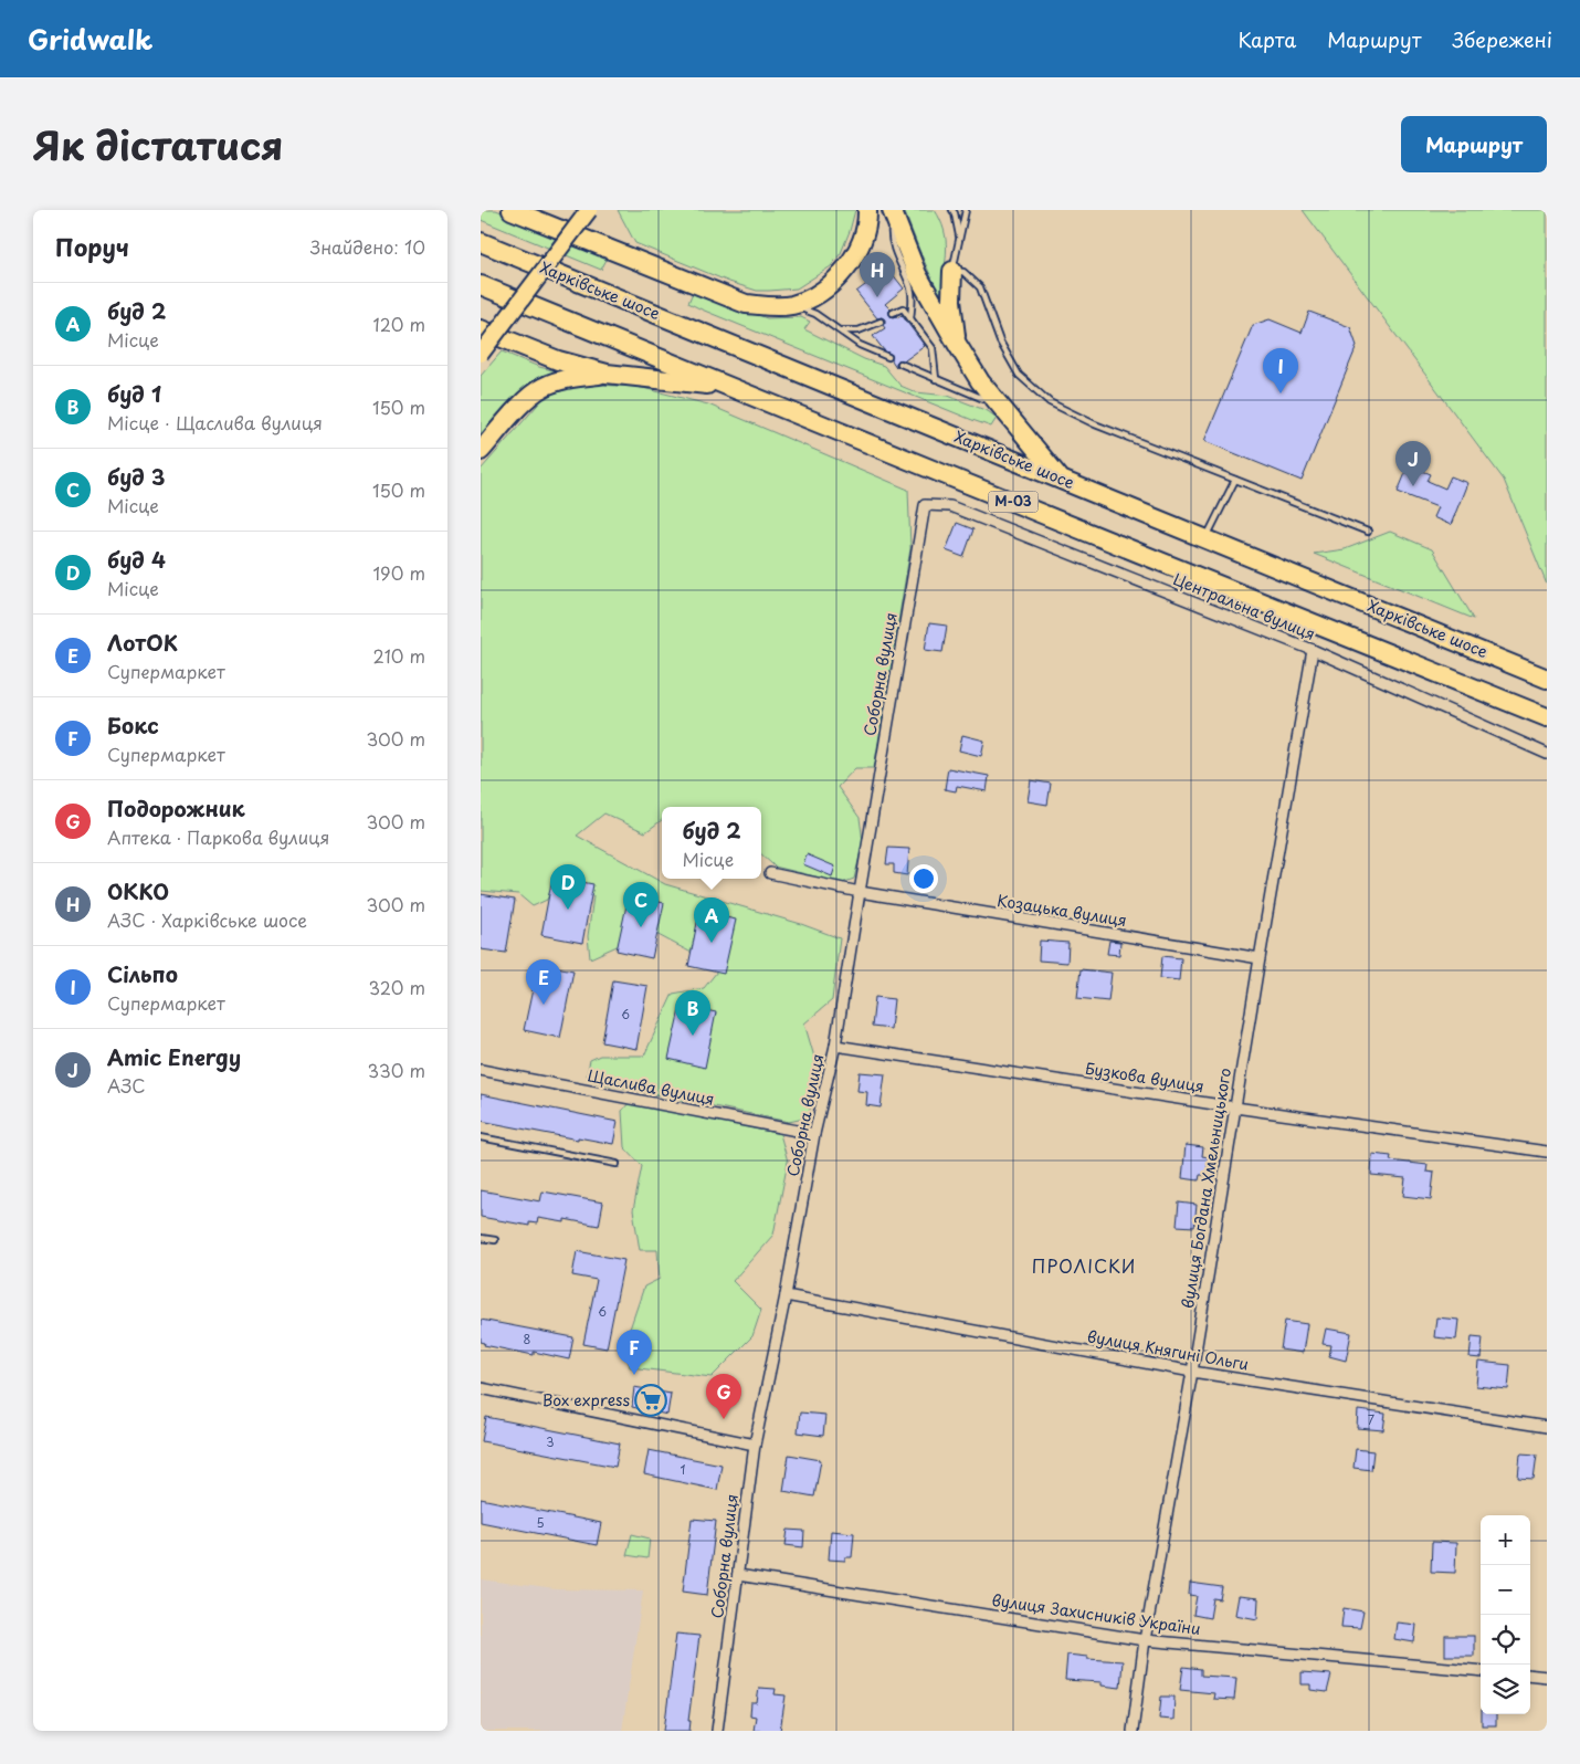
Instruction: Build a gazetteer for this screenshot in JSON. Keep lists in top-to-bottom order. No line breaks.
{"streets":{"highway":["Харківське шосе","М-03"],"street":["Центральна вулиця","Соборна вулиця","Козацька вулиця","Бузкова вулиця","Щаслива вулиця","вулиця Богдана Хмельницького","вулиця Княгині Ольги","вулиця Захисників України"]},"crossings":[["Центральна вулиця","Соборна вулиця"],["Центральна вулиця","вулиця Богдана Хмельницького"],["Соборна вулиця","Козацька вулиця"],["Соборна вулиця","Бузкова вулиця"],["Соборна вулиця","Щаслива вулиця"],["Соборна вулиця","вулиця Княгині Ольги"],["Соборна вулиця","вулиця Захисників України"],["Козацька вулиця","вулиця Богдана Хмельницького"],["Бузкова вулиця","вулиця Богдана Хмельницького"],["вулиця Богдана Хмельницького","вулиця Княгині Ольги"],["вулиця Богдана Хмельницького","вулиця Захисників України"]],"districts":["ПРОЛІСКИ"],"places":{"supermarket":["Box express"]},"house_numbers":["6","6","8","7","3","1","5"],"page":{"header":"Gridwalk","nav":["Карта","Маршрут","Збережені"],"title":"Як дістатися","buttons":"Маршрут","heading":["Поруч","Знайдено: 10"],"pins":["H","I","J","D","C","A","E","B","F","G"],"list":[{"mark":"A","name":"буд 2","note":"Місце","value":"120 m"},{"mark":"B","name":"буд 1","note":"Місце · Щаслива вулиця","value":"150 m"},{"mark":"C","name":"буд 3","note":"Місце","value":"150 m"},{"mark":"D","name":"буд 4","note":"Місце","value":"190 m"},{"mark":"E","name":"ЛотОК","note":"Супермаркет","value":"210 m"},{"mark":"F","name":"Бокс","note":"Супермаркет","value":"300 m"},{"mark":"G","name":"Подорожник","note":"Аптека · Паркова вулиця","value":"300 m"},{"mark":"H","name":"ОККО","note":"АЗС · Харківське шосе","value":"300 m"},{"mark":"I","name":"Сільпо","note":"Супермаркет","value":"320 m"},{"mark":"J","name":"Amic Energy","note":"АЗС","value":"330 m"}],"popup":["буд 2","Місце"],"map_buttons":["+","−"]}}
